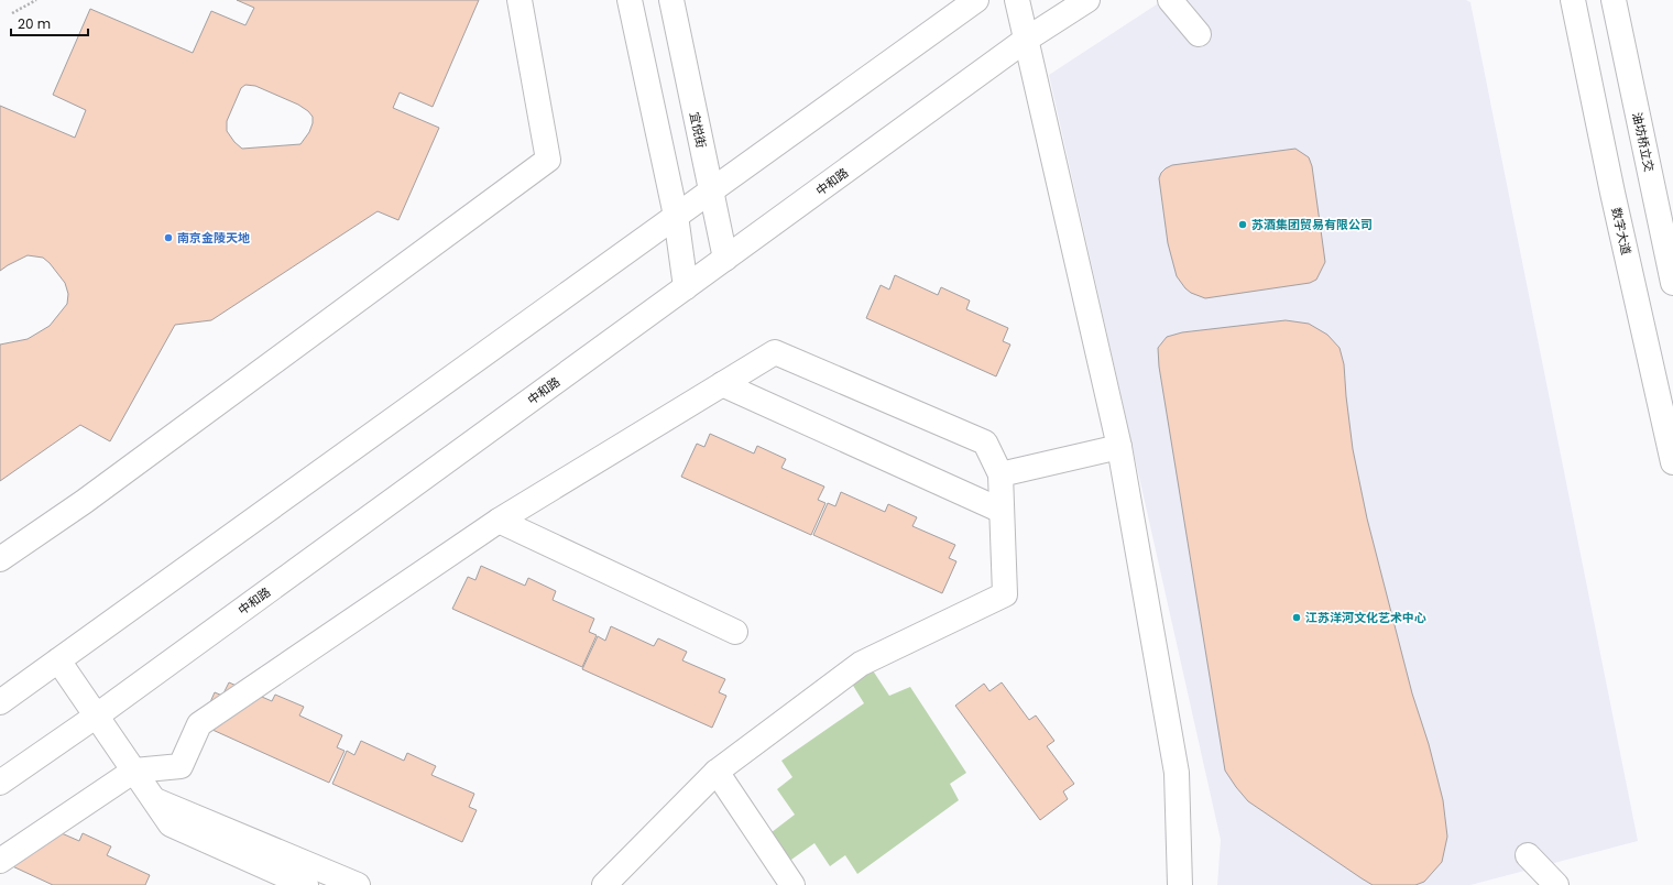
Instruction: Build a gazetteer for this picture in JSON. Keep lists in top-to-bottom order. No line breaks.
{"streets":{"main road":["宜悦街","油坊桥立交","中和路","数字大道"]},"crossings":[["宜悦街","中和路"]],"places":["苏酒集团贸易有限公司","南京金陵天地","江苏洋河文化艺术中心"],"scale_bar":"20 m"}
